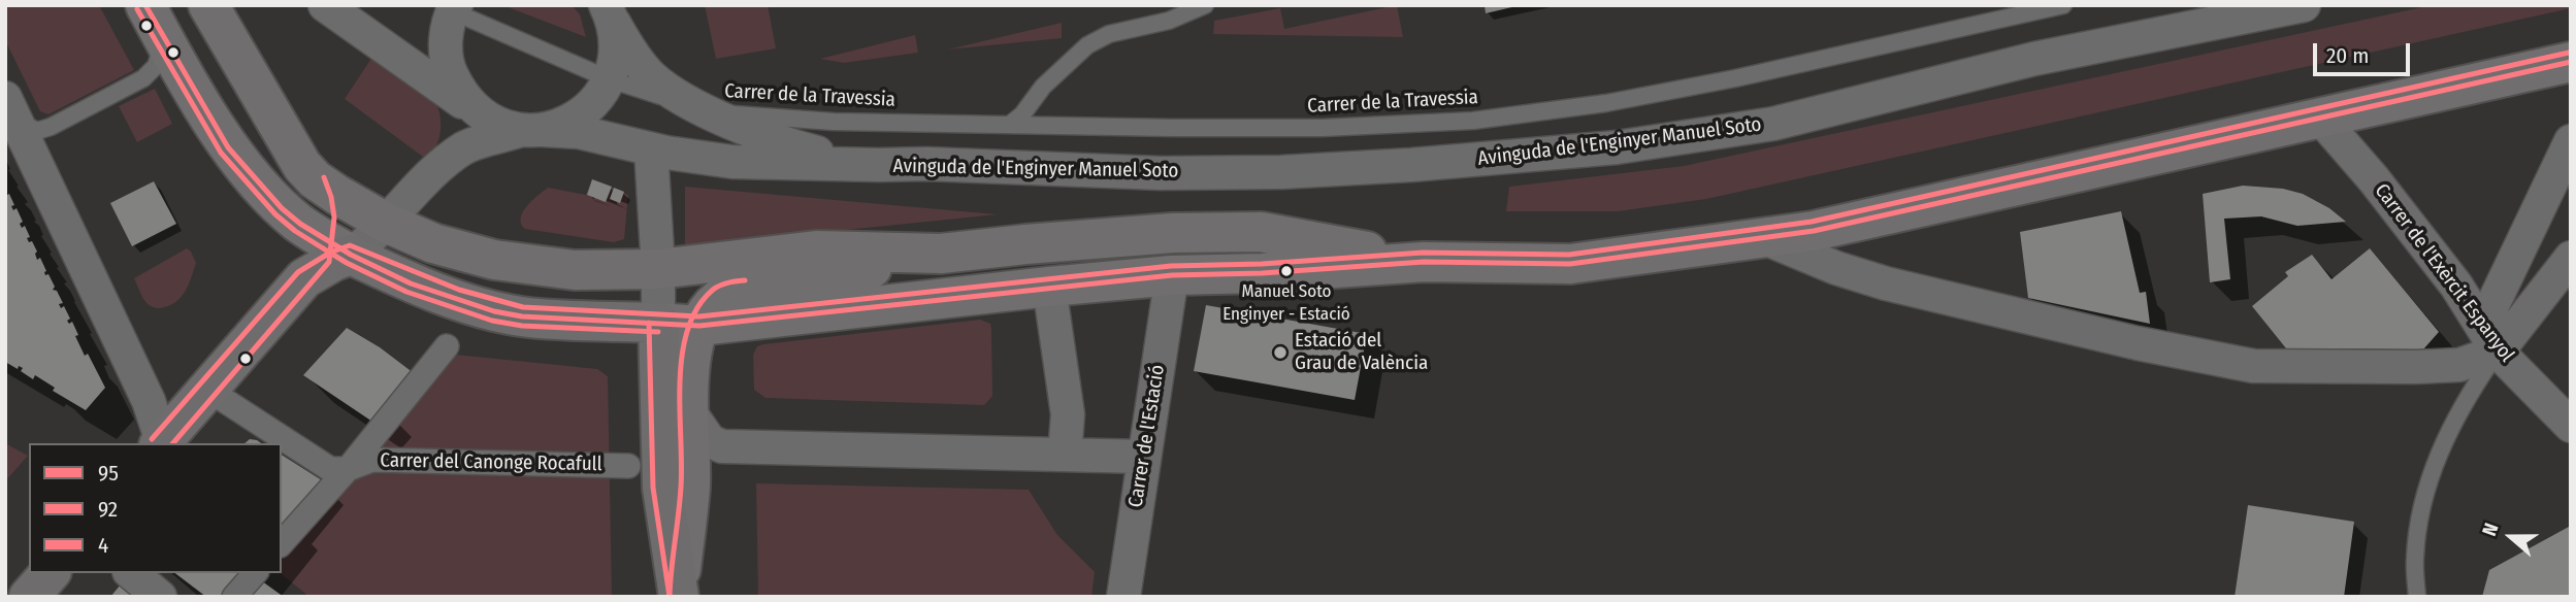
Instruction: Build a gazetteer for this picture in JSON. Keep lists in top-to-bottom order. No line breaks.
{"streets":{"street":["Avinguda de l'Enginyer Manuel Soto","Carrer de l'Exèrcit Espanyol","Carrer de l'Estació","Carrer del Canonge Rocafull"],"lane":["Carrer de la Travessia"]},"crossings":[["Carrer de la Travessia","Avinguda de l'Enginyer Manuel Soto"]],"places":["Manuel Soto Enginyer - Estació","Estació del Grau de València"],"lines":["transit line 95","transit line 92","transit line 4"],"legend":["95","92","4"],"scale_bar":"20 m","north":"left"}
